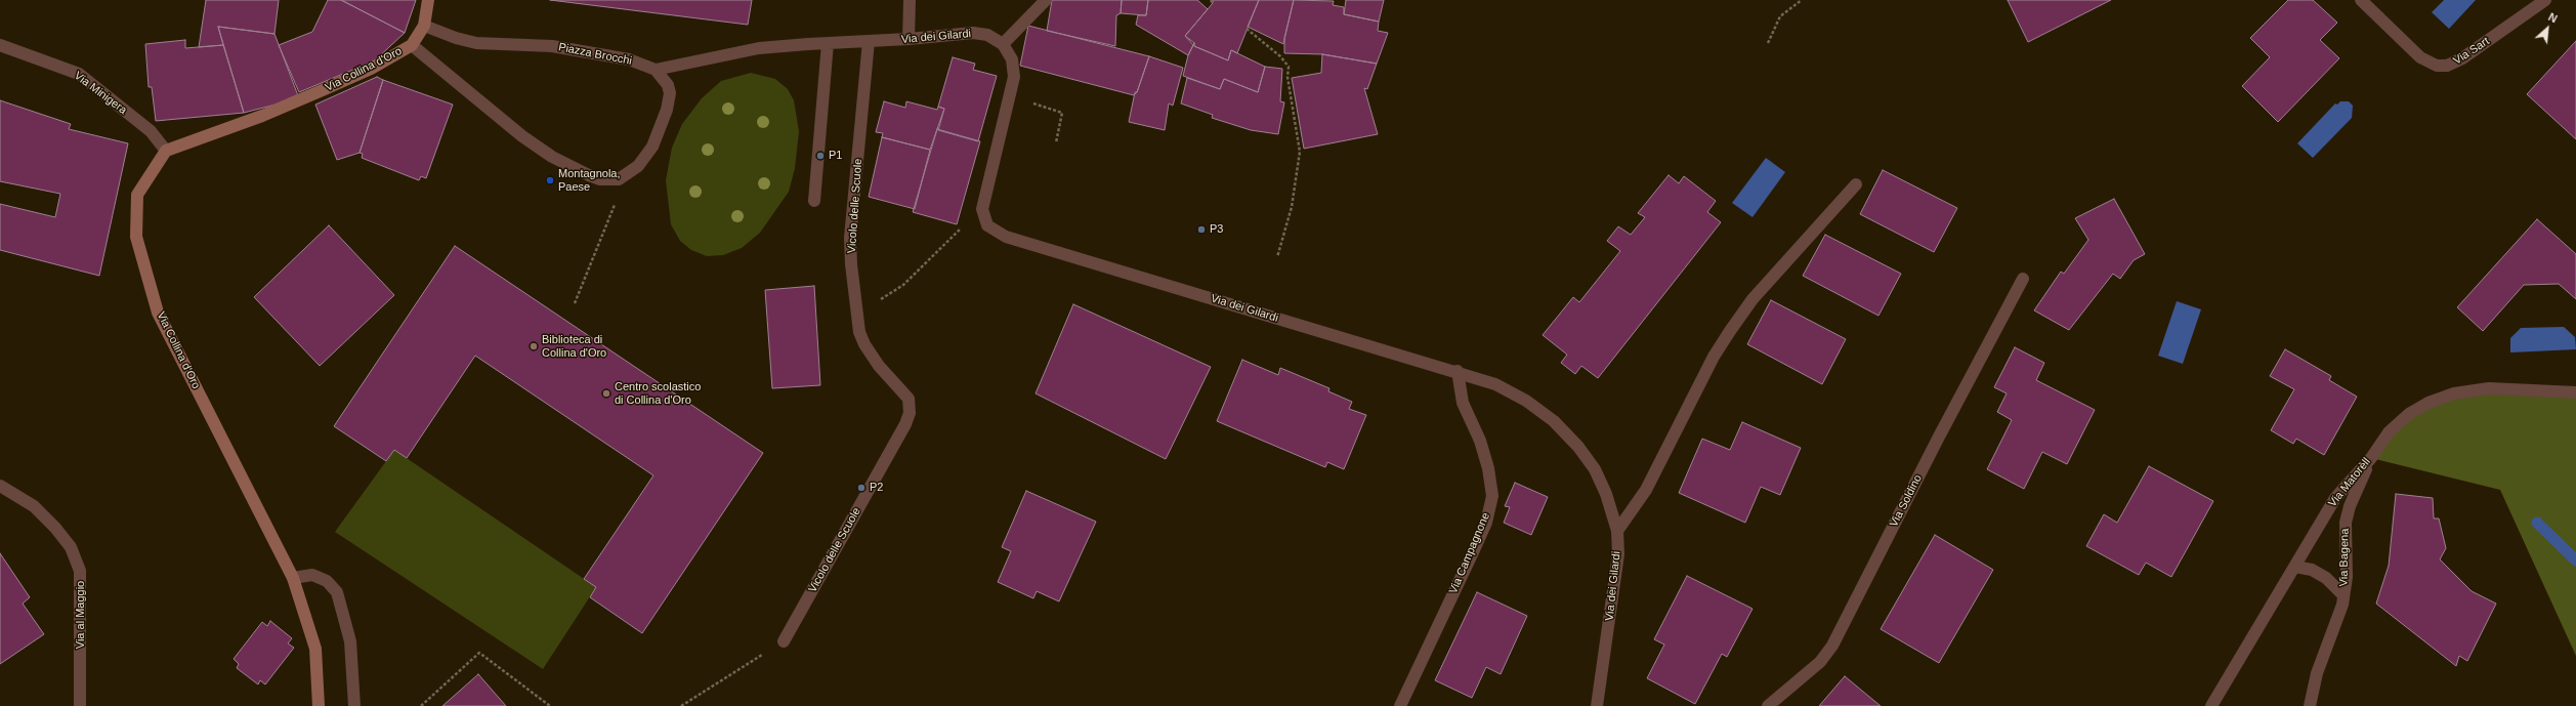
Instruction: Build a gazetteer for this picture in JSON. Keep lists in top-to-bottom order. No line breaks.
{"streets":{"street":["Via dei Gilardi","Via Sart","Piazza Brocchi","Via Collina d'Oro","Via Minigera","Vicolo delle Scuole","Via Matorèll","Via Soldino","Via Campagnone","Via Bagena","Via al Maggio"]},"crossings":[["Via dei Gilardi","Piazza Brocchi"],["Via dei Gilardi","Vicolo delle Scuole"],["Via dei Gilardi","Via Campagnone"],["Piazza Brocchi","Via Collina d'Oro"],["Via Collina d'Oro","Via Minigera"],["Via Matorèll","Via Bagena"]],"places":["P1","Montagnola, Paese","P3","Biblioteca di Collina d'Oro","Centro scolastico di Collina d'Oro","P2"],"north":"top right"}
